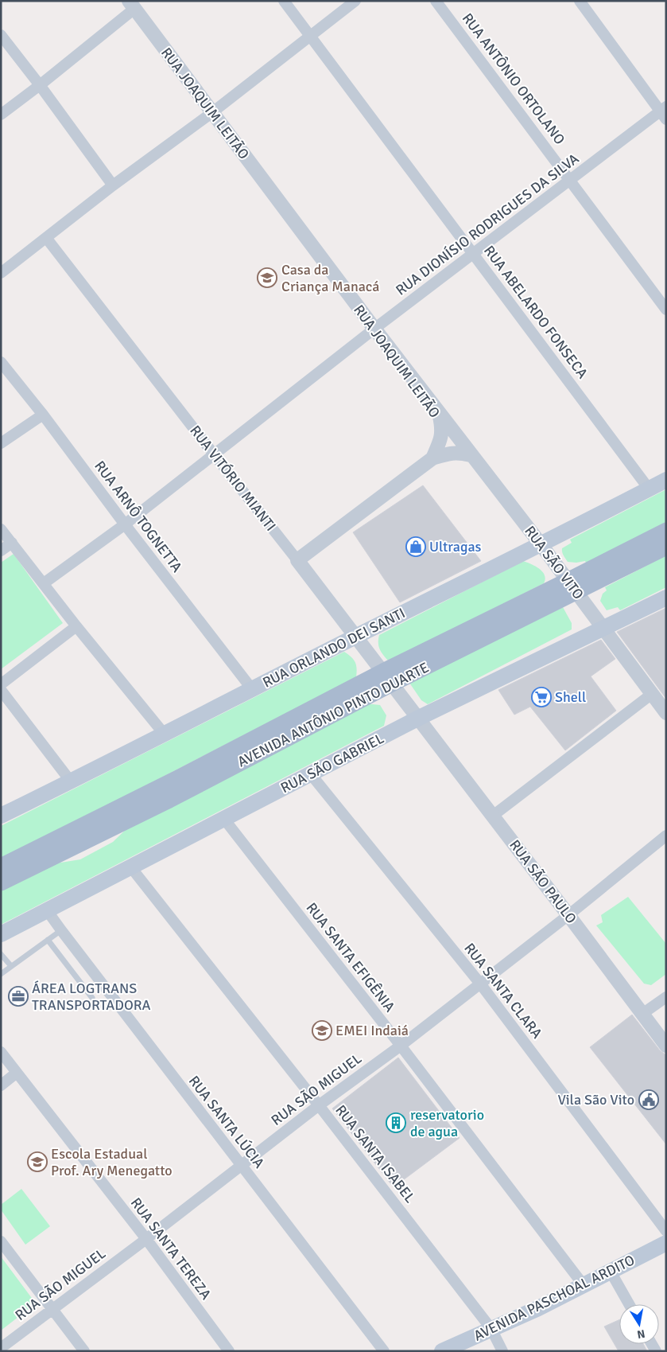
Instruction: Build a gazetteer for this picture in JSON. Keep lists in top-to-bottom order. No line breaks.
{"streets":{"main road":["RUA ORLANDO DEI SANTI","AVENIDA ANTÔNIO PINTO DUARTE","RUA SÃO GABRIEL","AVENIDA PASCHOAL ARDITO"],"street":["RUA ANTÔNIO ORTOLANO","RUA JOAQUIM LEITÃO","RUA DIONÍSIO RODRIGUES DA SILVA","RUA ABELARDO FONSECA","RUA VITÓRIO MIANTI","RUA ARNÔ TOGNETTA","RUA SÃO VITO","RUA SÃO PAULO","RUA SANTA EFIGÊNIA","RUA SANTA CLARA","RUA SÃO MIGUEL","RUA SANTA LÚCIA","RUA SANTA ISABEL","RUA SANTA TEREZA"]},"crossings":[["RUA ANTÔNIO ORTOLANO","RUA DIONÍSIO RODRIGUES DA SILVA"],["RUA JOAQUIM LEITÃO","RUA DIONÍSIO RODRIGUES DA SILVA"],["RUA JOAQUIM LEITÃO","RUA VITÓRIO MIANTI"],["RUA JOAQUIM LEITÃO","RUA SÃO VITO"],["RUA DIONÍSIO RODRIGUES DA SILVA","RUA ABELARDO FONSECA"],["RUA DIONÍSIO RODRIGUES DA SILVA","RUA VITÓRIO MIANTI"],["RUA DIONÍSIO RODRIGUES DA SILVA","RUA ARNÔ TOGNETTA"],["RUA ABELARDO FONSECA","RUA ORLANDO DEI SANTI"],["RUA VITÓRIO MIANTI","RUA ORLANDO DEI SANTI"],["RUA VITÓRIO MIANTI","AVENIDA ANTÔNIO PINTO DUARTE"],["RUA VITÓRIO MIANTI","RUA SÃO GABRIEL"],["RUA VITÓRIO MIANTI","RUA SÃO PAULO"],["RUA ARNÔ TOGNETTA","RUA ORLANDO DEI SANTI"],["RUA SÃO VITO","RUA ORLANDO DEI SANTI"],["RUA SÃO VITO","AVENIDA ANTÔNIO PINTO DUARTE"],["RUA SÃO VITO","RUA SÃO GABRIEL"],["RUA SÃO GABRIEL","RUA SÃO PAULO"],["RUA SÃO GABRIEL","RUA SANTA EFIGÊNIA"],["RUA SÃO GABRIEL","RUA SANTA CLARA"],["RUA SÃO GABRIEL","RUA SANTA LÚCIA"],["RUA SÃO GABRIEL","RUA SANTA ISABEL"],["RUA SÃO PAULO","RUA SÃO MIGUEL"],["RUA SANTA EFIGÊNIA","RUA SÃO MIGUEL"],["RUA SANTA EFIGÊNIA","AVENIDA PASCHOAL ARDITO"],["RUA SANTA CLARA","RUA SÃO MIGUEL"],["RUA SÃO MIGUEL","RUA SANTA LÚCIA"],["RUA SÃO MIGUEL","RUA SANTA ISABEL"],["RUA SÃO MIGUEL","RUA SANTA TEREZA"],["RUA SANTA ISABEL","AVENIDA PASCHOAL ARDITO"]],"places":{"school or university":["Casa da Criança Manacá","EMEI Indaiá","Escola Estadual Prof. Ary Menegatto"],"shop":["Ultragas"],"supermarket":["Shell"],"office":["ÁREA LOGTRANS TRANSPORTADORA"],"public building":["Vila São Vito"],"building":["reservatorio de agua"]},"north":"bottom"}
